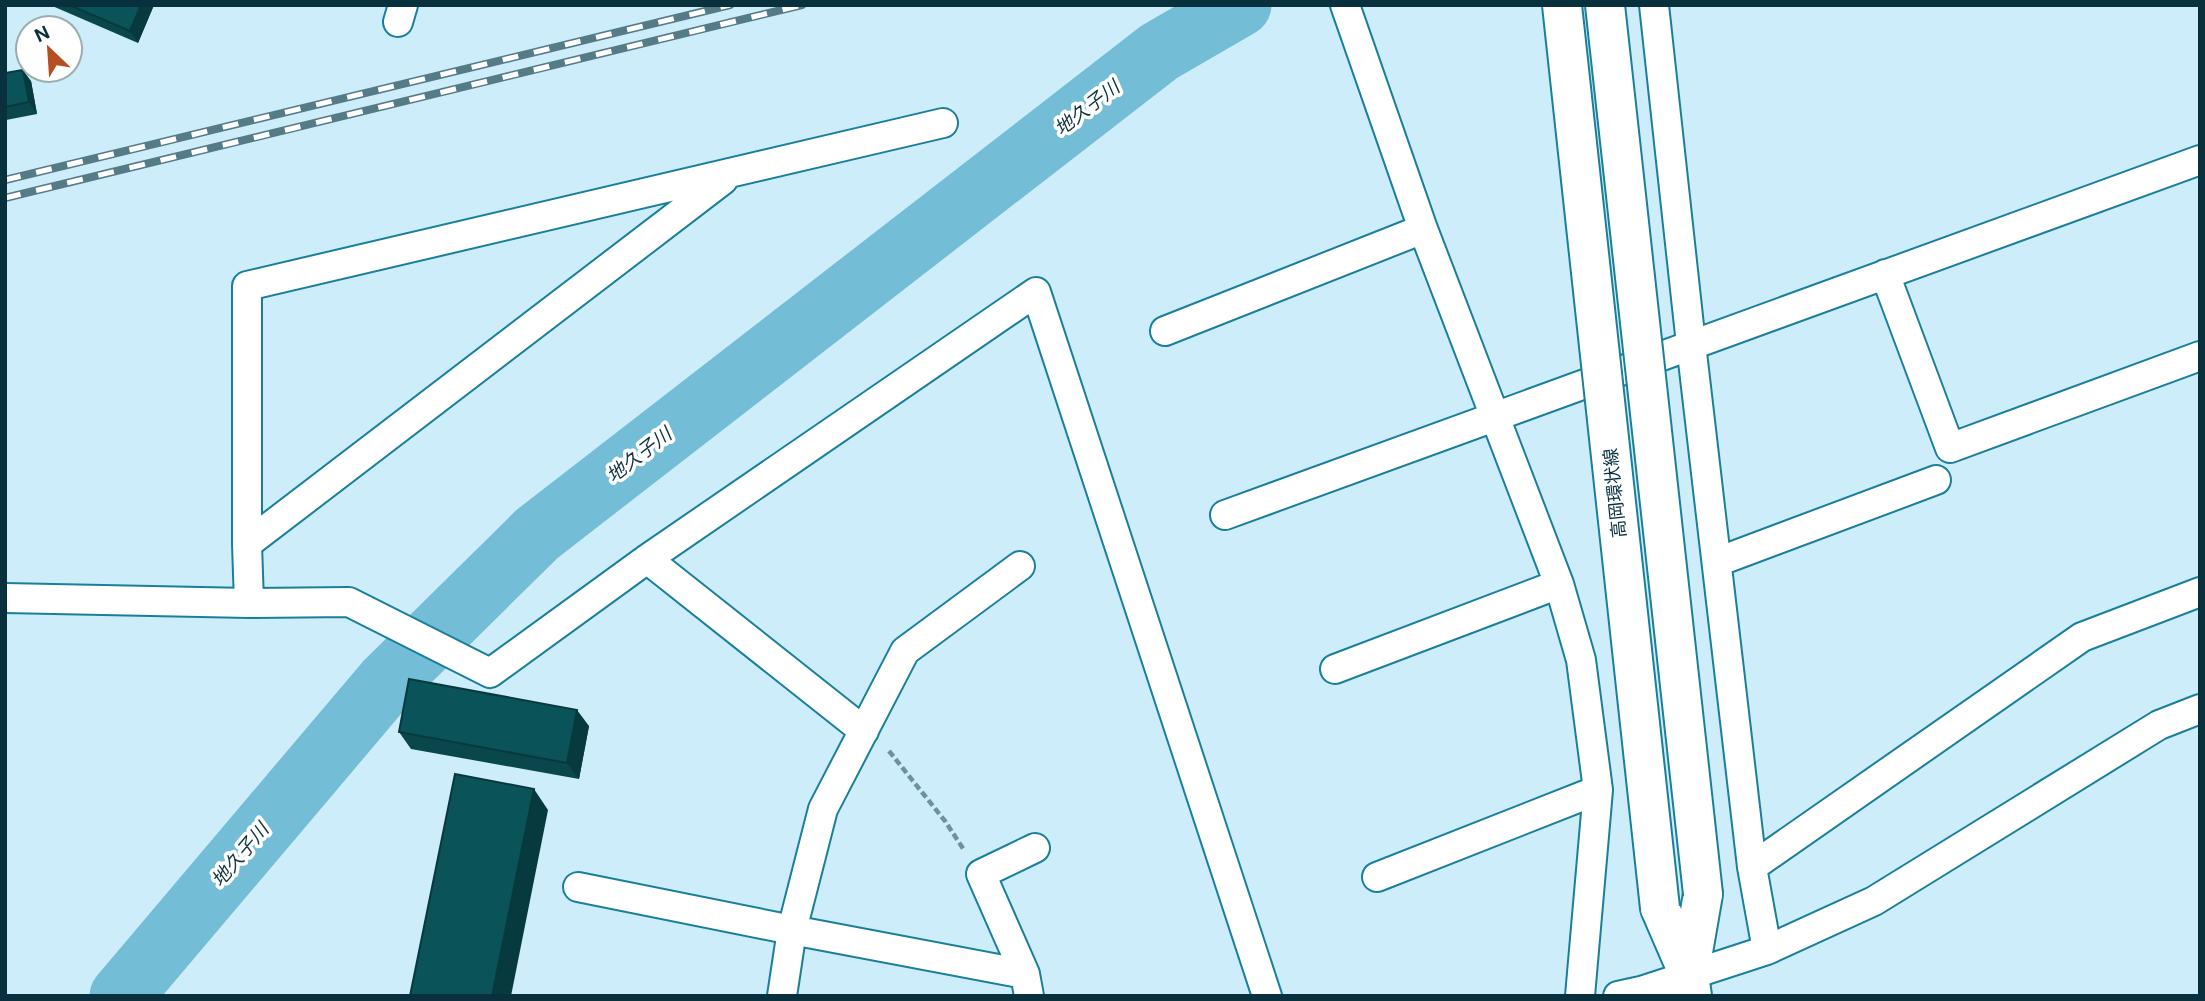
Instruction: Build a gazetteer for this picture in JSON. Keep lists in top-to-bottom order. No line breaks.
{"streets":{"main road":["高岡環状線"]},"water":["地久子川"],"north":"top left"}
